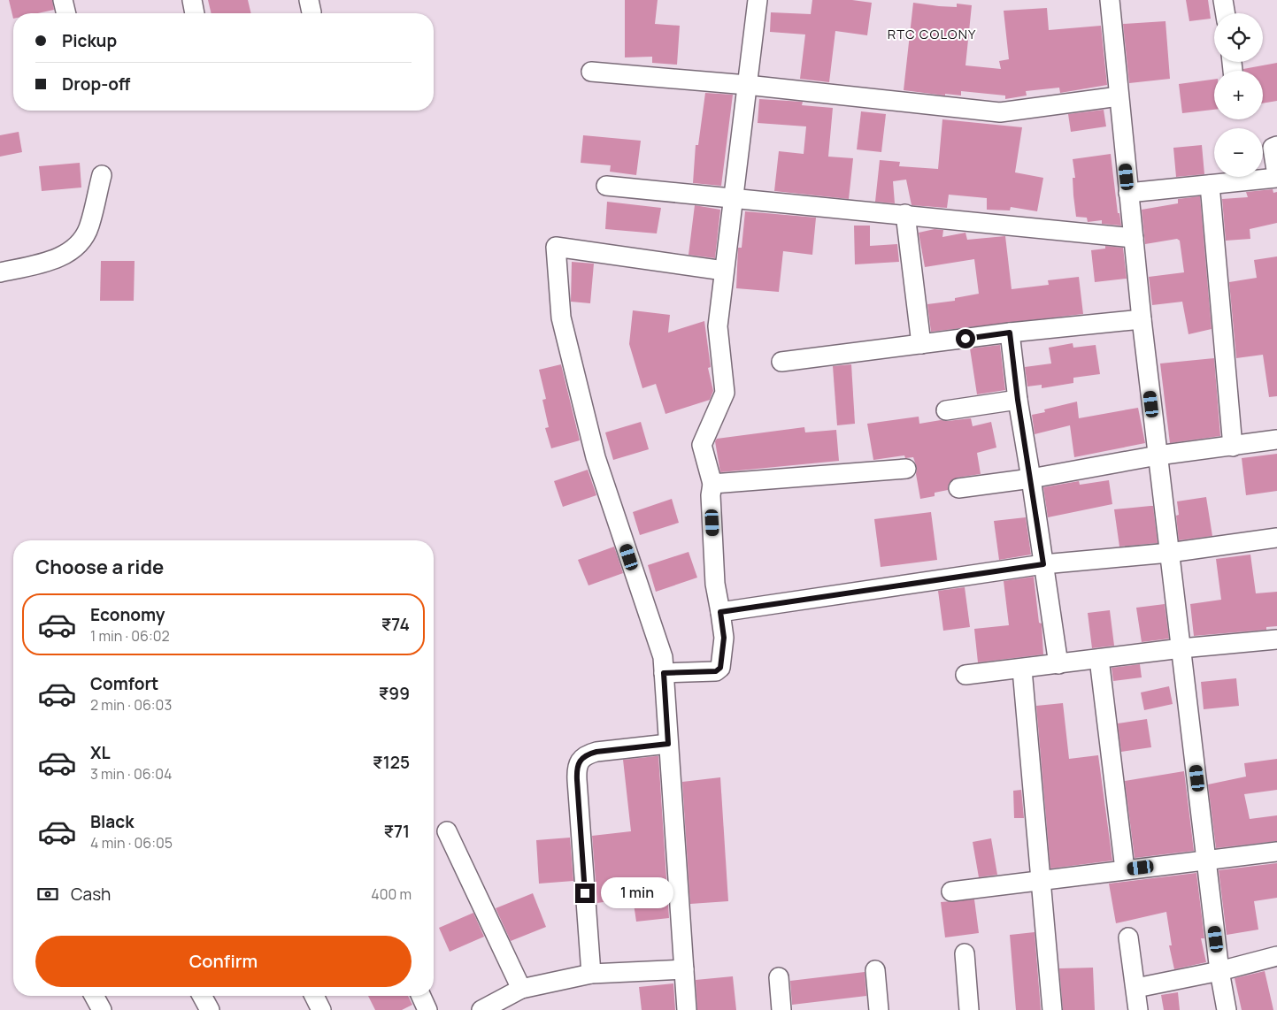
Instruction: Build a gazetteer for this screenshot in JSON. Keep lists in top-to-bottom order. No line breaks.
{"districts":["RTC COLONY"],"page":{"map_buttons":["+","−"],"banner":["Pickup","Drop-off"],"heading":"Choose a ride","list":[{"name":"Economy","note":"1 min · 06:02","value":"₹74"},{"name":"Comfort","note":"2 min · 06:03","value":"₹99"},{"name":"XL","note":"3 min · 06:04","value":"₹125"},{"name":"Black","note":"4 min · 06:05","value":"₹71"}],"pay":["Cash","400 m"],"bubble":"1 min","buttons":"Confirm"}}
